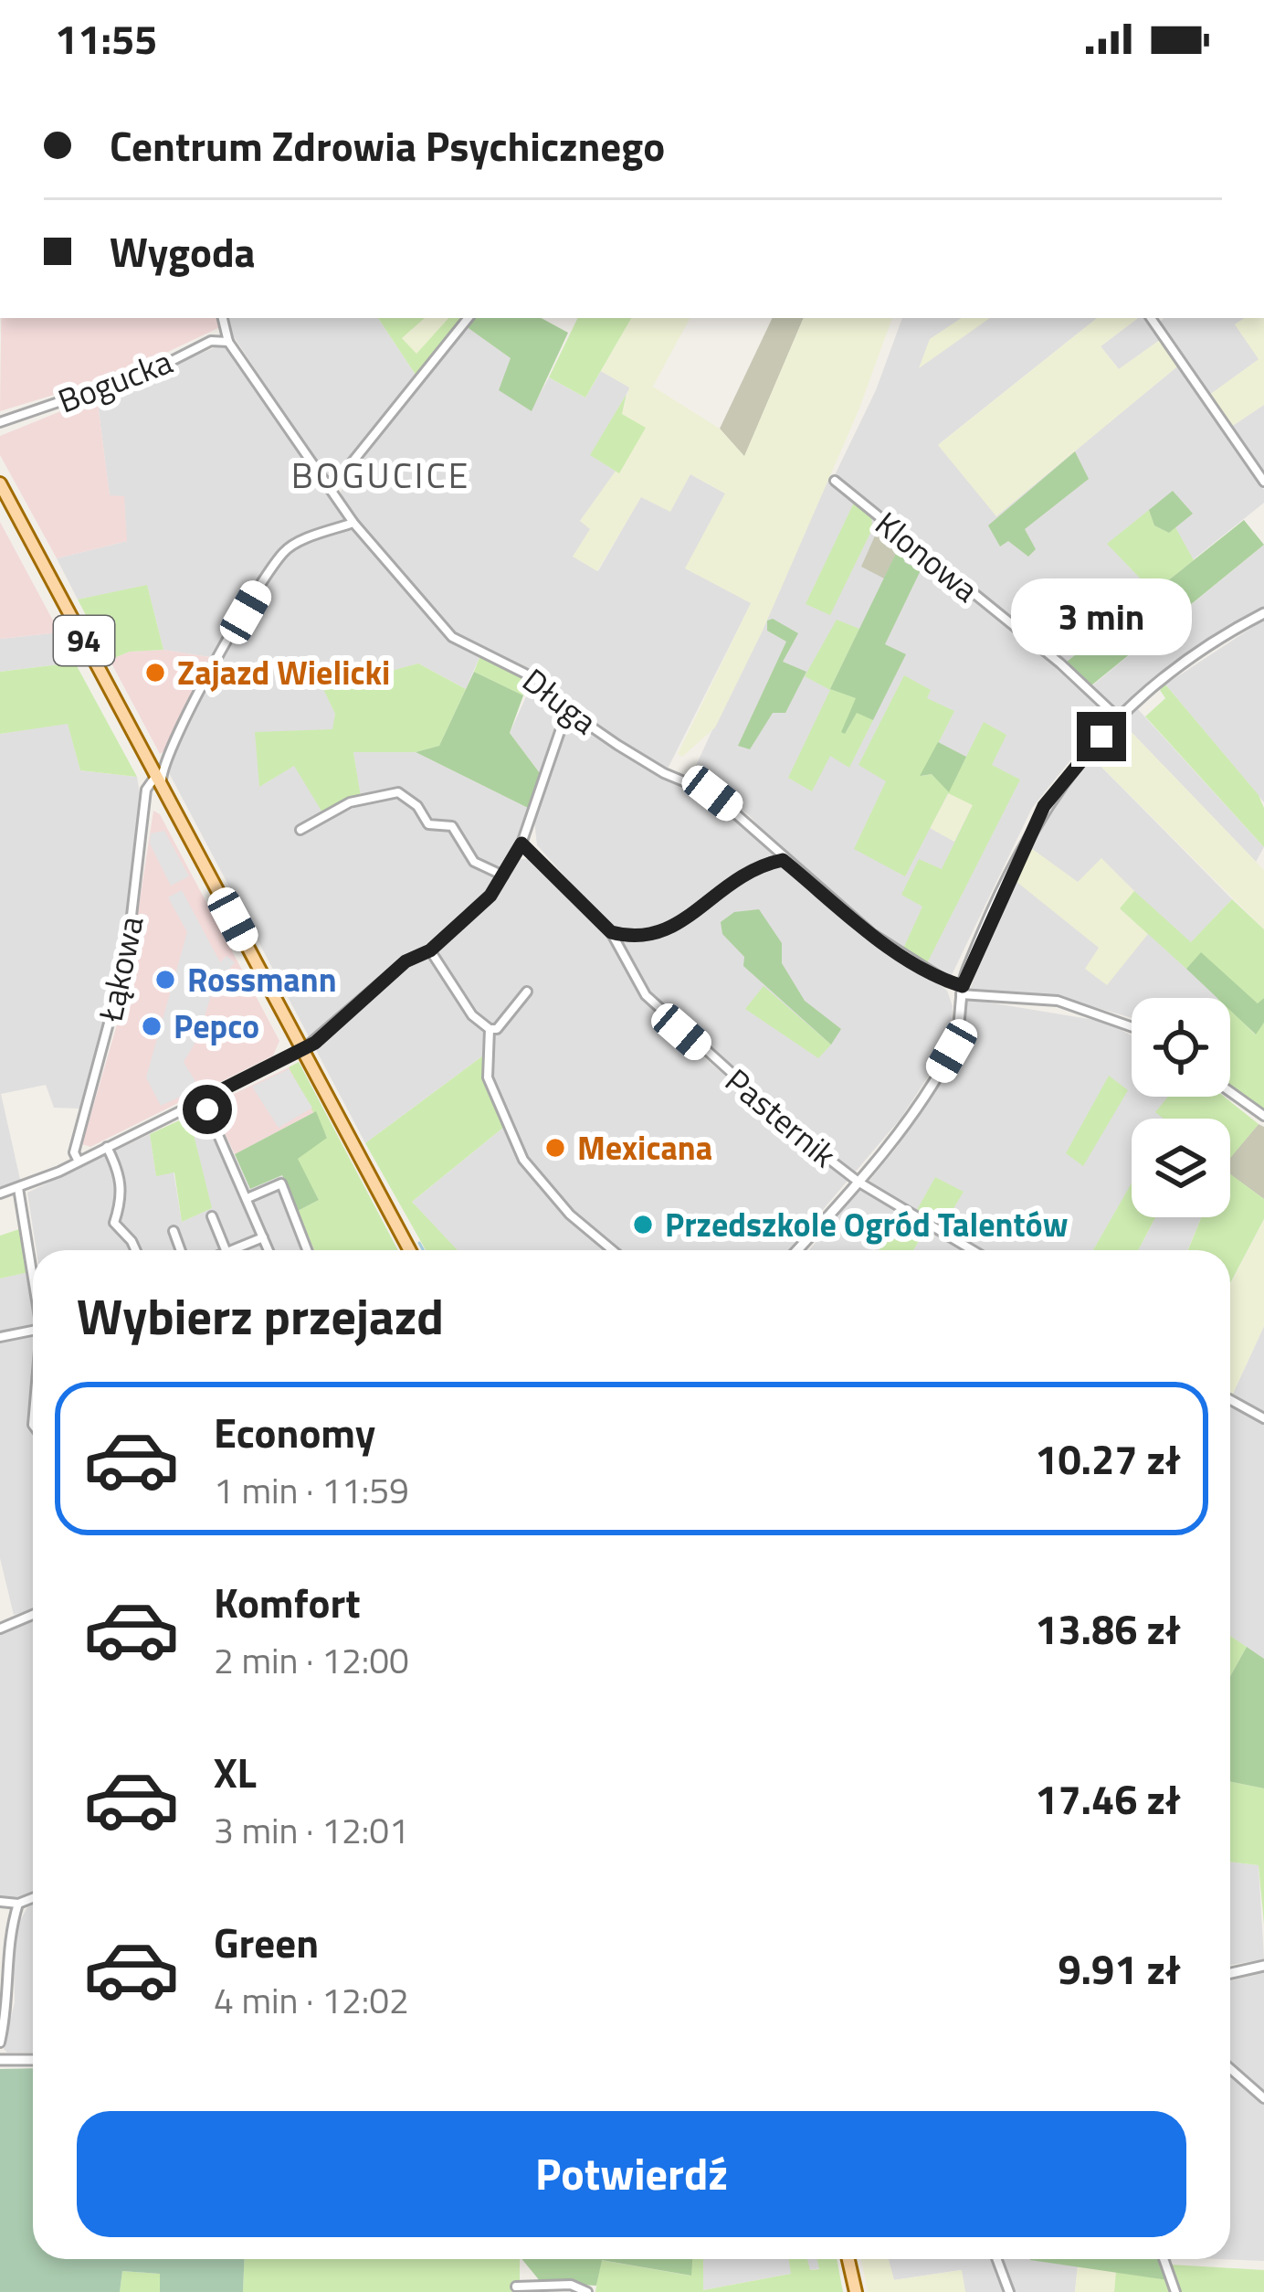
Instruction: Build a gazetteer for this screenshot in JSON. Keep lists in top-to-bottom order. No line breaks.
{"streets":{"main road":["94"],"street":["Bogucka","Klonowa","Długa","Łąkowa","Pasternik"]},"crossings":[["Bogucka","Długa"],["94","Łąkowa"]],"districts":["BOGUCICE"],"places":["Zajazd Wielicki","Rossmann","Pepco","Mexicana","Przedszkole Ogród Talentów"],"page":{"status":"11:55","banner":["Centrum Zdrowia Psychicznego","Wygoda"],"bubble":"3 min","heading":"Wybierz przejazd","list":[{"name":"Economy","note":"1 min · 11:59","value":"10.27 zł"},{"name":"Komfort","note":"2 min · 12:00","value":"13.86 zł"},{"name":"XL","note":"3 min · 12:01","value":"17.46 zł"},{"name":"Green","note":"4 min · 12:02","value":"9.91 zł"}],"buttons":"Potwierdź"}}
